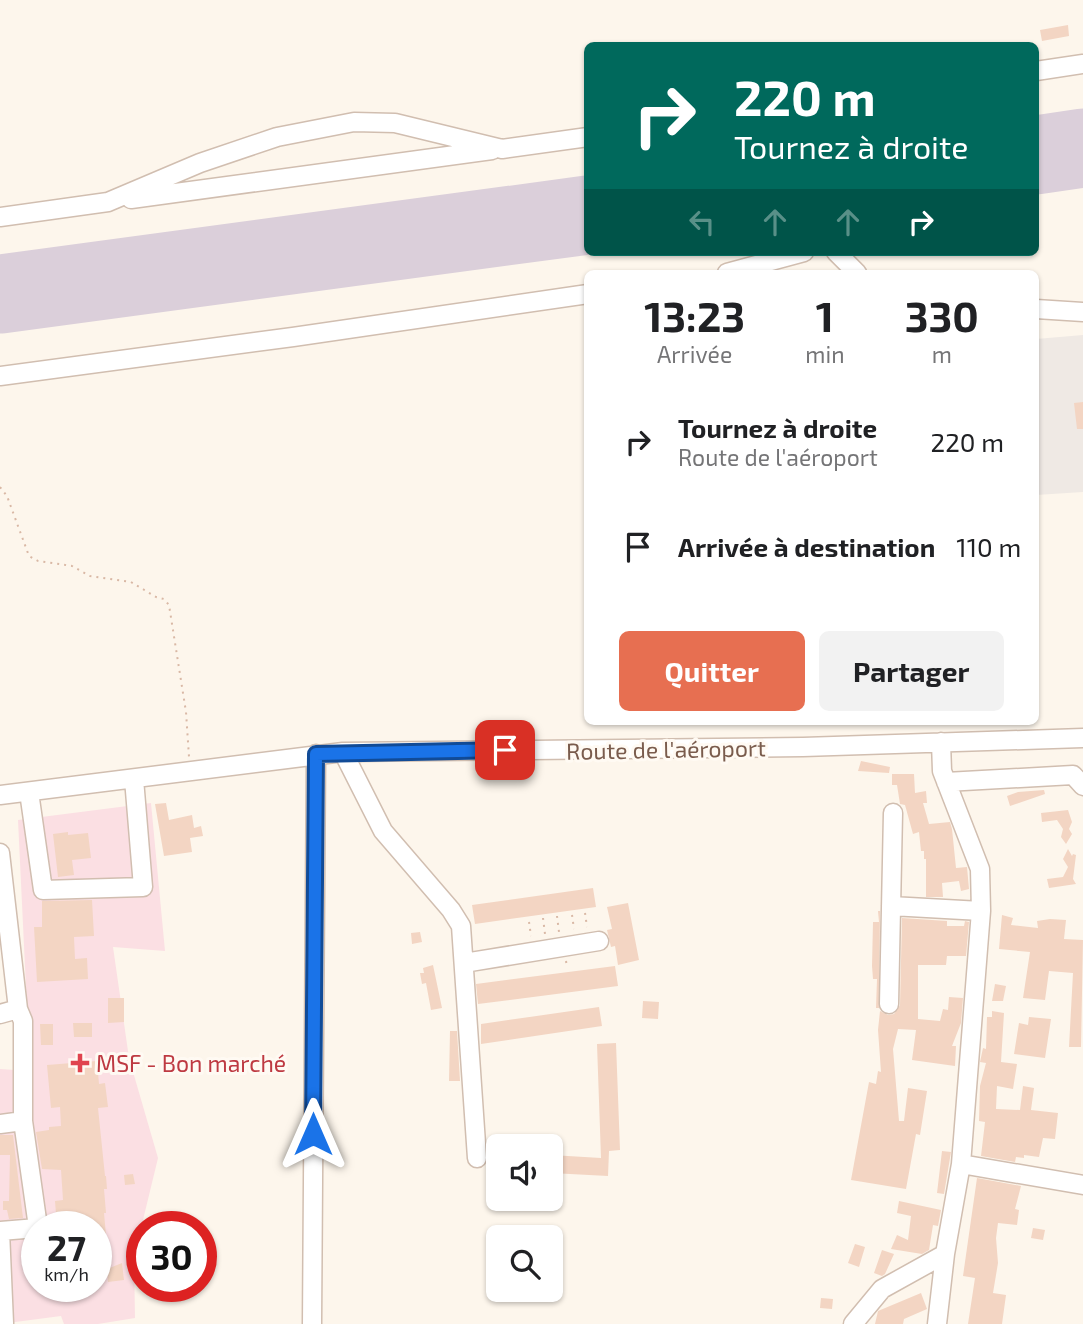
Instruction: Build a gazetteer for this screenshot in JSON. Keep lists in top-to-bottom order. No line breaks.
{"streets":{"street":["Route de l'aéroport"]},"places":{"health":["MSF - Bon marché"]},"page":{"turn":["220 m","Tournez à droite"],"eta":["13:23","Arrivée","1","min","330","m"],"list":[{"name":"Tournez à droite","note":"Route de l'aéroport","value":"220 m"},{"name":"Arrivée à destination","value":"110 m"}],"buttons":["Quitter","Partager"],"speed":"27 km/h","limit":"30"}}
